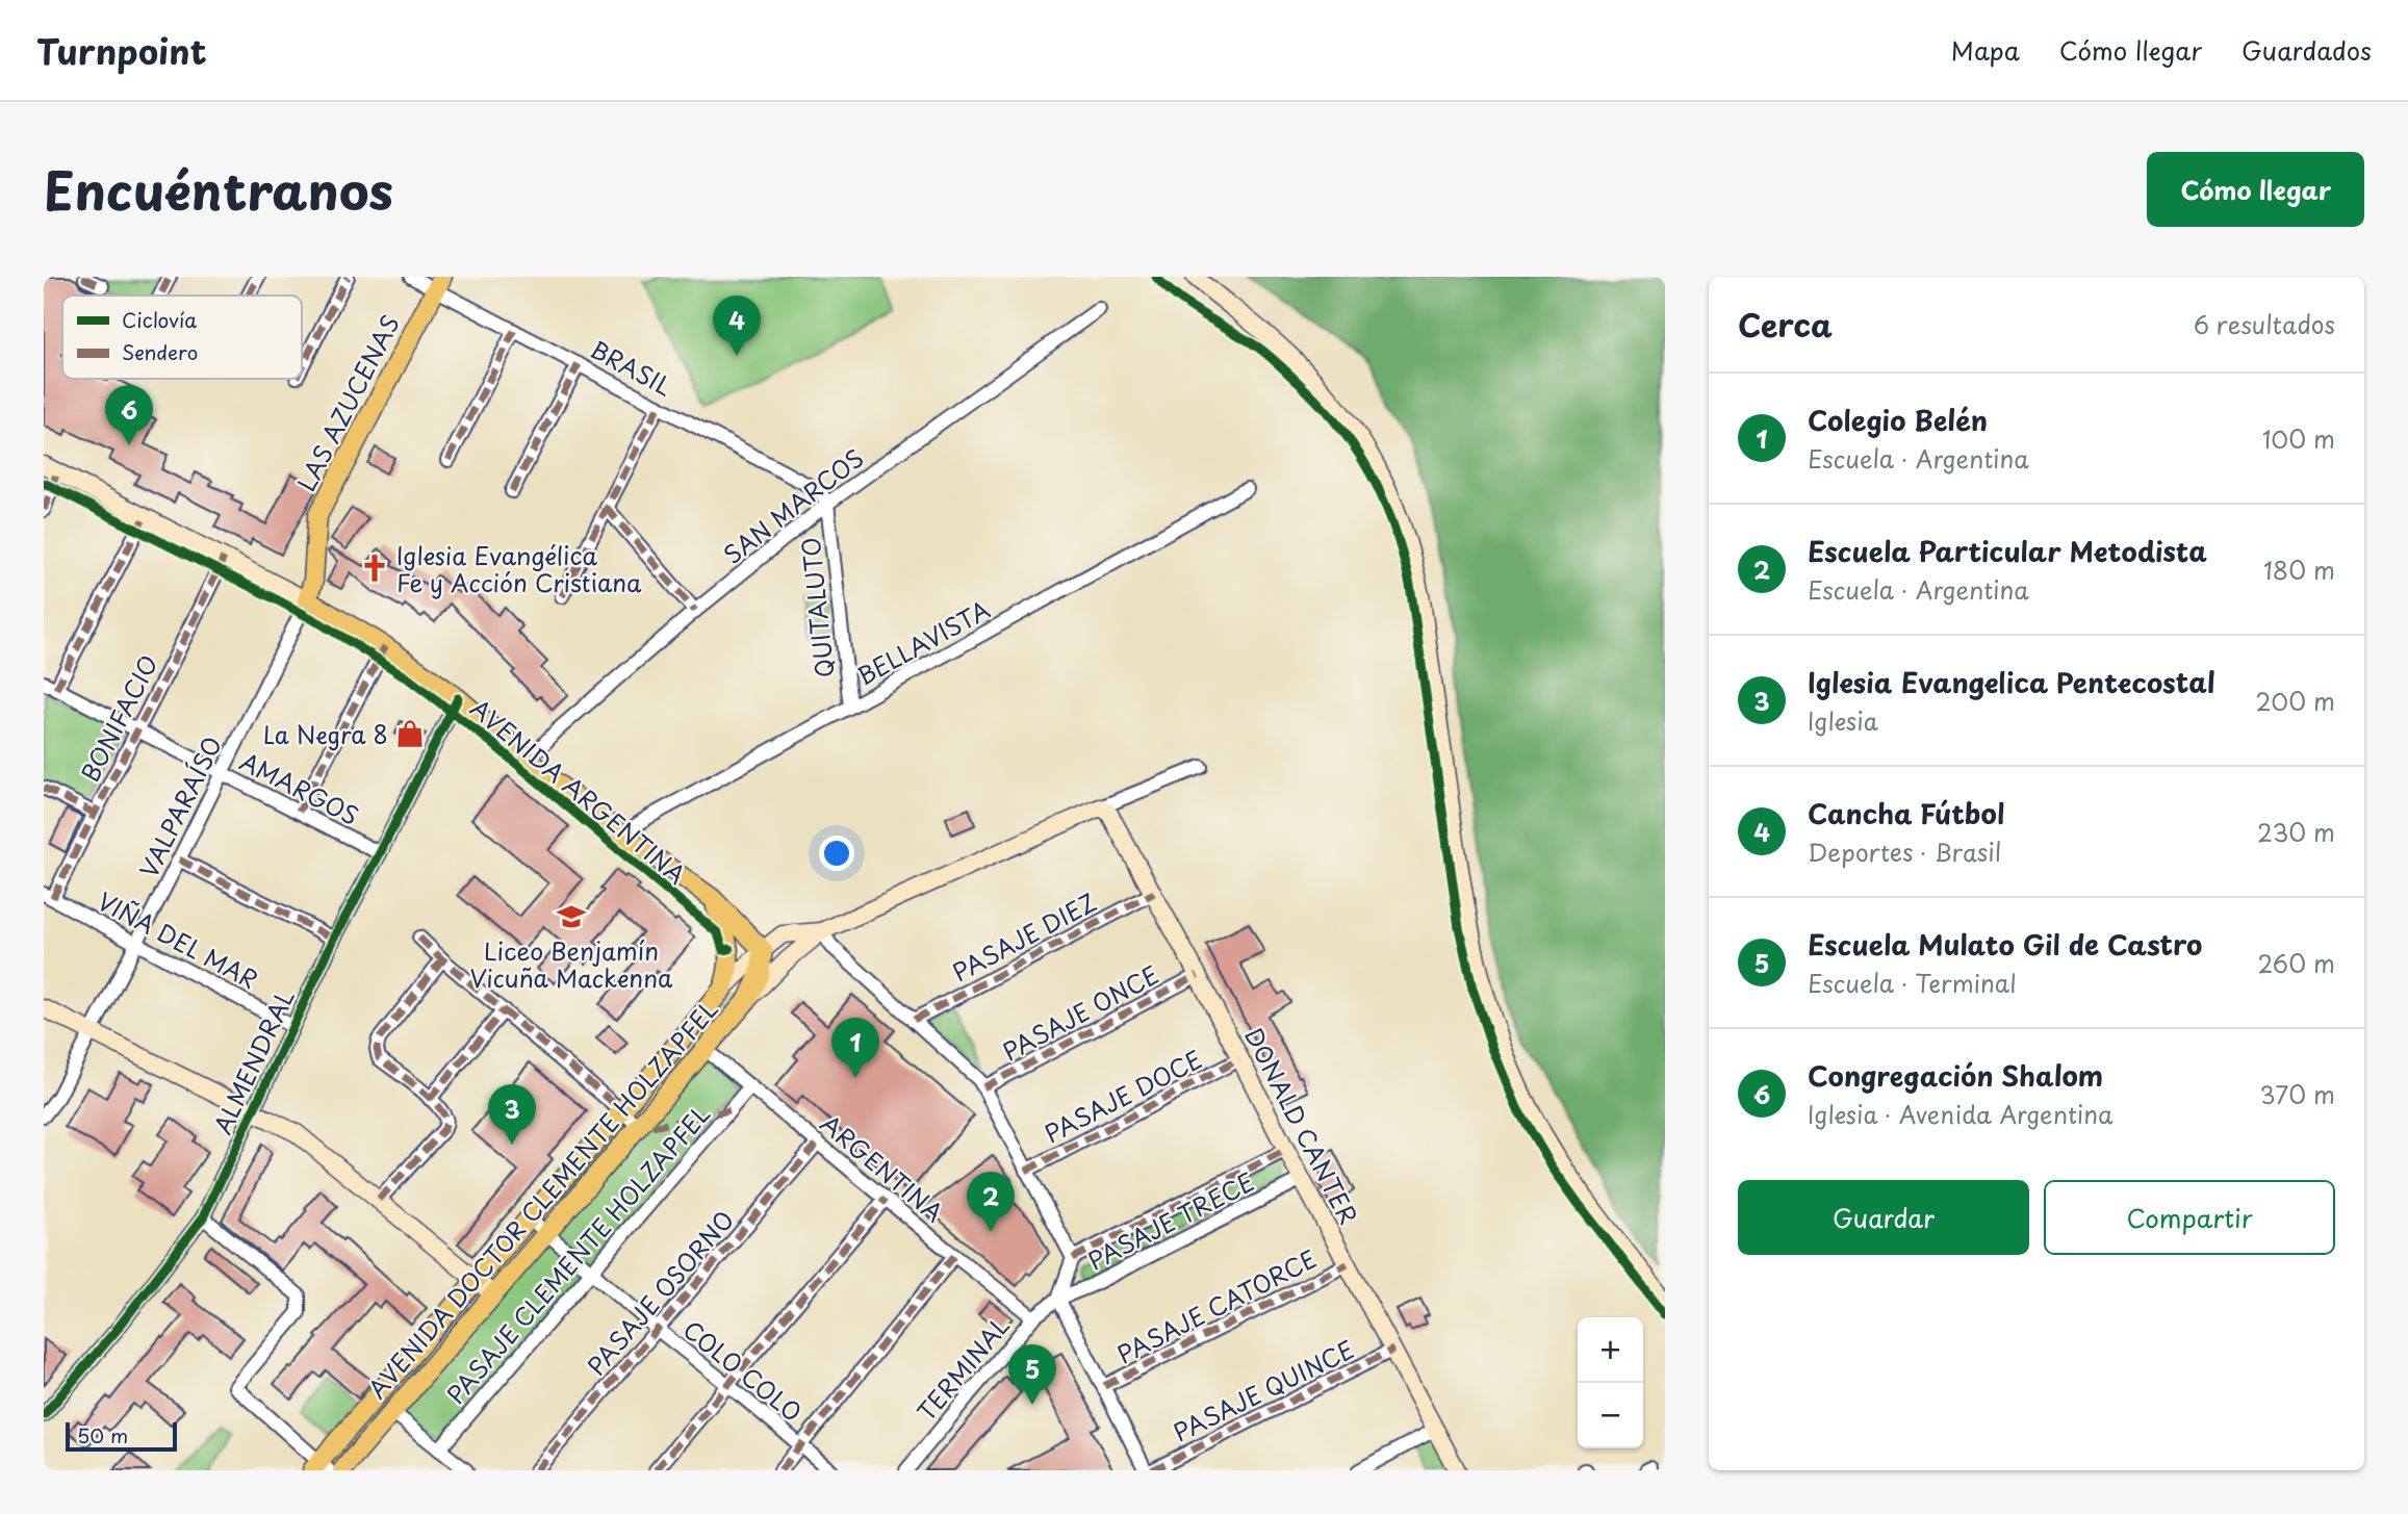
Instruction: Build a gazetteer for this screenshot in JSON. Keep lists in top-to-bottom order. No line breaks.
{"streets":{"main road":["LAS AZUCENAS","AVENIDA ARGENTINA","AVENIDA DOCTOR CLEMENTE HOLZAPFEL"],"street":["BRASIL","SAN MARCOS","QUITALUTO","BELLAVISTA","BONIFACIO","AMARGOS","VALPARAÍSO","PASAJE DIEZ","VIÑA DEL MAR","PASAJE ONCE","ALMENDRAL","PASAJE DOCE","DONALD CANTER","ARGENTINA","PASAJE TRECE","PASAJE CLEMENTE HOLZAPFEL","PASAJE OSORNO","PASAJE CATORCE","TERMINAL","COLO COLO","PASAJE QUINCE"]},"crossings":[["BRASIL","LAS AZUCENAS"],["BRASIL","SAN MARCOS"],["BRASIL","QUITALUTO"],["LAS AZUCENAS","AVENIDA ARGENTINA"],["LAS AZUCENAS","VALPARAÍSO"],["SAN MARCOS","QUITALUTO"],["SAN MARCOS","AVENIDA ARGENTINA"],["QUITALUTO","BELLAVISTA"],["BELLAVISTA","AVENIDA ARGENTINA"],["BONIFACIO","AMARGOS"],["BONIFACIO","AVENIDA ARGENTINA"],["BONIFACIO","VIÑA DEL MAR"],["AMARGOS","VALPARAÍSO"],["AMARGOS","ALMENDRAL"],["AVENIDA ARGENTINA","VALPARAÍSO"],["AVENIDA ARGENTINA","ALMENDRAL"],["VALPARAÍSO","VIÑA DEL MAR"],["PASAJE DIEZ","DONALD CANTER"],["VIÑA DEL MAR","ALMENDRAL"],["PASAJE ONCE","DONALD CANTER"],["PASAJE DOCE","DONALD CANTER"],["DONALD CANTER","AVENIDA DOCTOR CLEMENTE HOLZAPFEL"],["DONALD CANTER","PASAJE TRECE"],["DONALD CANTER","PASAJE CATORCE"],["DONALD CANTER","PASAJE QUINCE"],["ARGENTINA","AVENIDA DOCTOR CLEMENTE HOLZAPFEL"],["ARGENTINA","PASAJE CLEMENTE HOLZAPFEL"],["ARGENTINA","PASAJE OSORNO"],["ARGENTINA","TERMINAL"],["AVENIDA DOCTOR CLEMENTE HOLZAPFEL","COLO COLO"],["PASAJE TRECE","TERMINAL"],["PASAJE CLEMENTE HOLZAPFEL","COLO COLO"],["PASAJE OSORNO","COLO COLO"]],"places":{"church":["Iglesia Evangélica Fe y Acción Cristiana"],"shop":["La Negra 8"],"school or university":["Liceo Benjamín Vicuña Mackenna"]},"legend":["Ciclovía","Sendero"],"scale_bar":"50 m","page":{"header":"Turnpoint","nav":["Mapa","Cómo llegar","Guardados"],"title":"Encuéntranos","buttons":["Cómo llegar",["Guardar","Compartir"]],"heading":["Cerca","6 resultados"],"pins":["4","6","1","3","2","5"],"list":[{"mark":"1","name":"Colegio Belén","note":"Escuela · Argentina","value":"100 m"},{"mark":"2","name":"Escuela Particular Metodista","note":"Escuela · Argentina","value":"180 m"},{"mark":"3","name":"Iglesia Evangelica Pentecostal","note":"Iglesia","value":"200 m"},{"mark":"4","name":"Cancha Fútbol","note":"Deportes · Brasil","value":"230 m"},{"mark":"5","name":"Escuela Mulato Gil de Castro","note":"Escuela · Terminal","value":"260 m"},{"mark":"6","name":"Congregación Shalom","note":"Iglesia · Avenida Argentina","value":"370 m"}],"map_buttons":["+","−"],"scale":"50 m"}}
